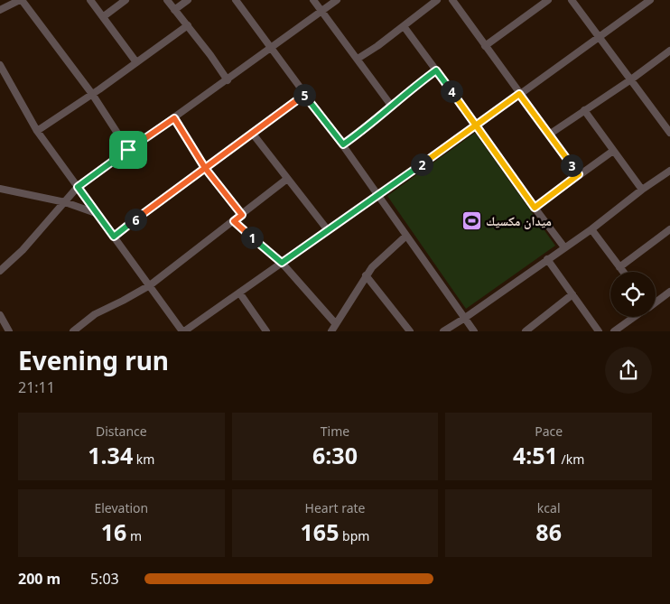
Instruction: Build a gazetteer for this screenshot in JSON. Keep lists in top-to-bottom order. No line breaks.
{"places":{"sports":["ميدان مكسيك"]},"page":{"pins":["4","5","2","3","6","1"],"heading":["Evening run","21:11"],"stats":[["Distance","1.34 km"],["Time","6:30"],["Pace","4:51 /km"],["Elevation","16 m"],["Heart rate","165 bpm"],["kcal","86"]],"list":[{"name":"200 m","note":"5:03"}]}}
